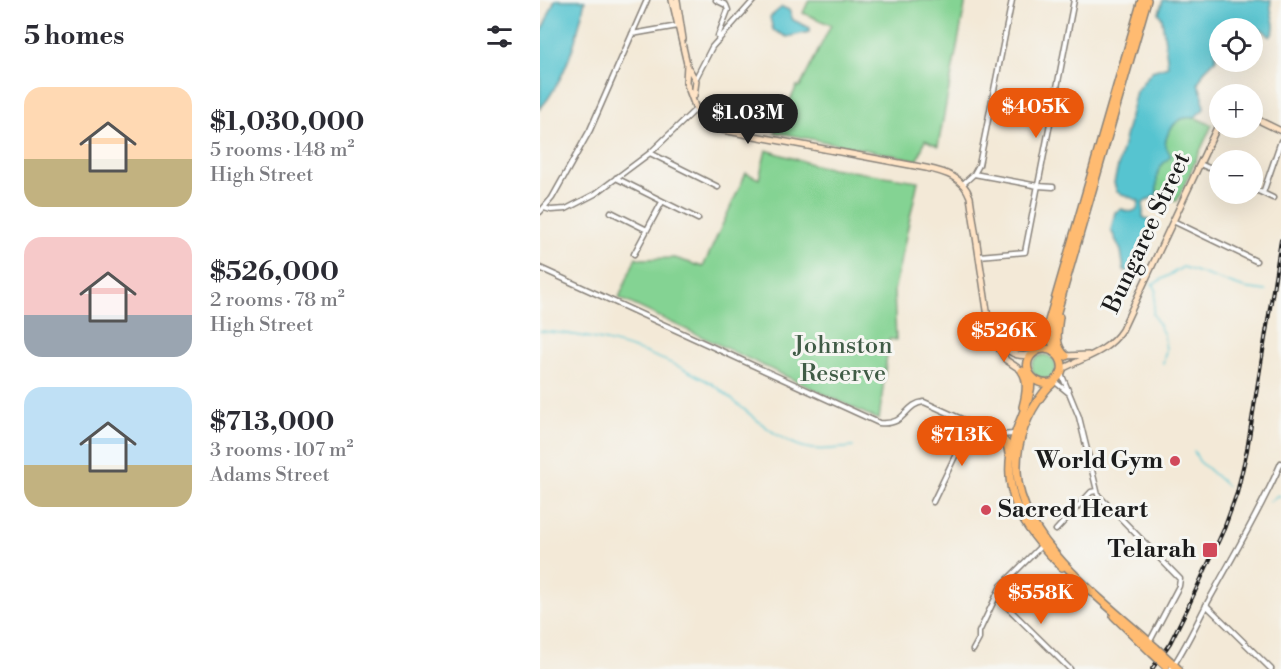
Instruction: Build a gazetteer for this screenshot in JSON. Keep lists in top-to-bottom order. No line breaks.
{"streets":{"main road":["Bungaree Street"]},"parks":["Johnston Reserve"],"places":{"other":["World Gym","Sacred Heart"],"transit":["Telarah"]},"page":{"heading":"5 homes","map_buttons":["+","−"],"list":[{"name":"$1,030,000","note":"5 rooms · 148 m² · High Street"},{"name":"$526,000","note":"2 rooms · 78 m² · High Street"},{"name":"$713,000","note":"3 rooms · 107 m² · Adams Street"}],"price":["$405K","$1.03M","$526K","$713K","$558K"]}}
